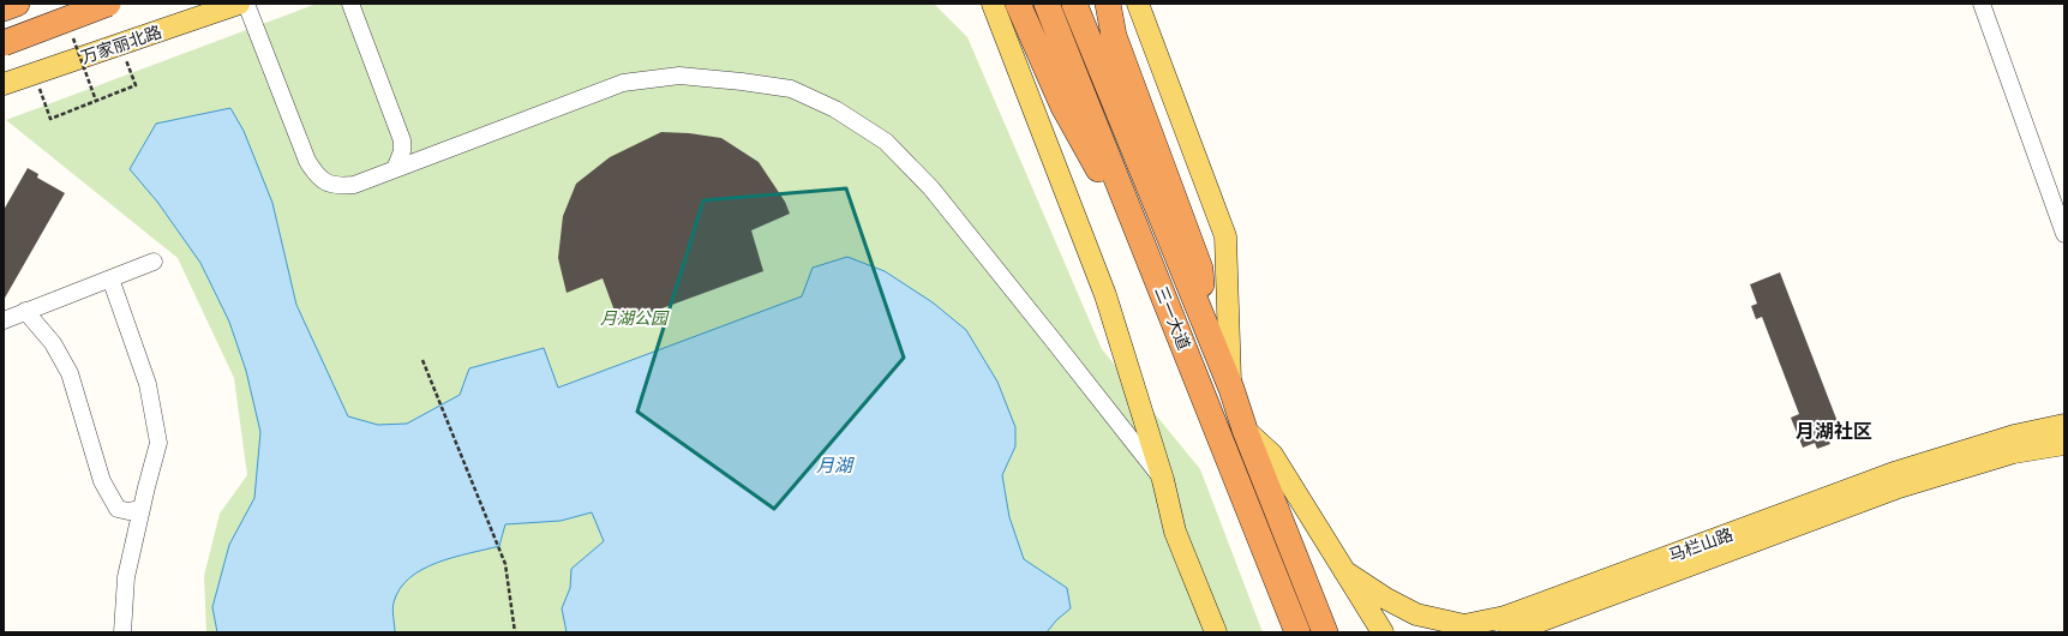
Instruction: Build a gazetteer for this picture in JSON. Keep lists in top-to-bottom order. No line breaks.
{"streets":{"highway":["三一大道"],"main road":["万家丽北路","马栏山路"]},"districts":["月湖社区"],"water":["月湖"],"parks":["月湖公园"]}
